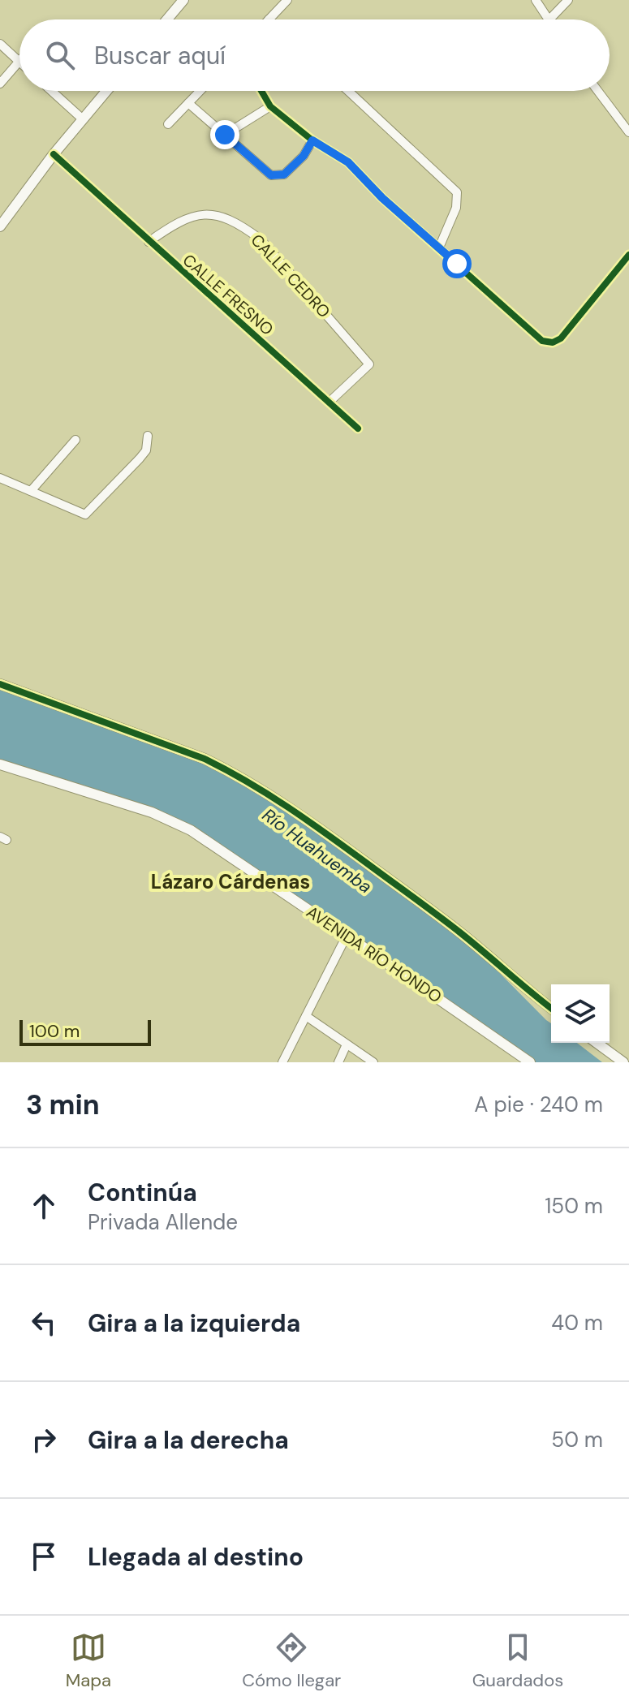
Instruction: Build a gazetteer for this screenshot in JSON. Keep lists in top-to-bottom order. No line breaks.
{"streets":{"street":["CALLE CEDRO","CALLE FRESNO","AVENIDA RÍO HONDO"]},"crossings":[["CALLE CEDRO","CALLE FRESNO"]],"districts":["Lázaro Cárdenas"],"water":["Río Huahuemba"],"scale_bar":"100 m","page":{"search":"Buscar aquí","scale":"100 m","heading":["3 min","A pie · 240 m"],"list":[["Continúa","Privada Allende","150 m"],["Gira a la izquierda","40 m"],["Gira a la derecha","50 m"],"Llegada al destino"],"nav":["Mapa","Cómo llegar","Guardados"]}}
